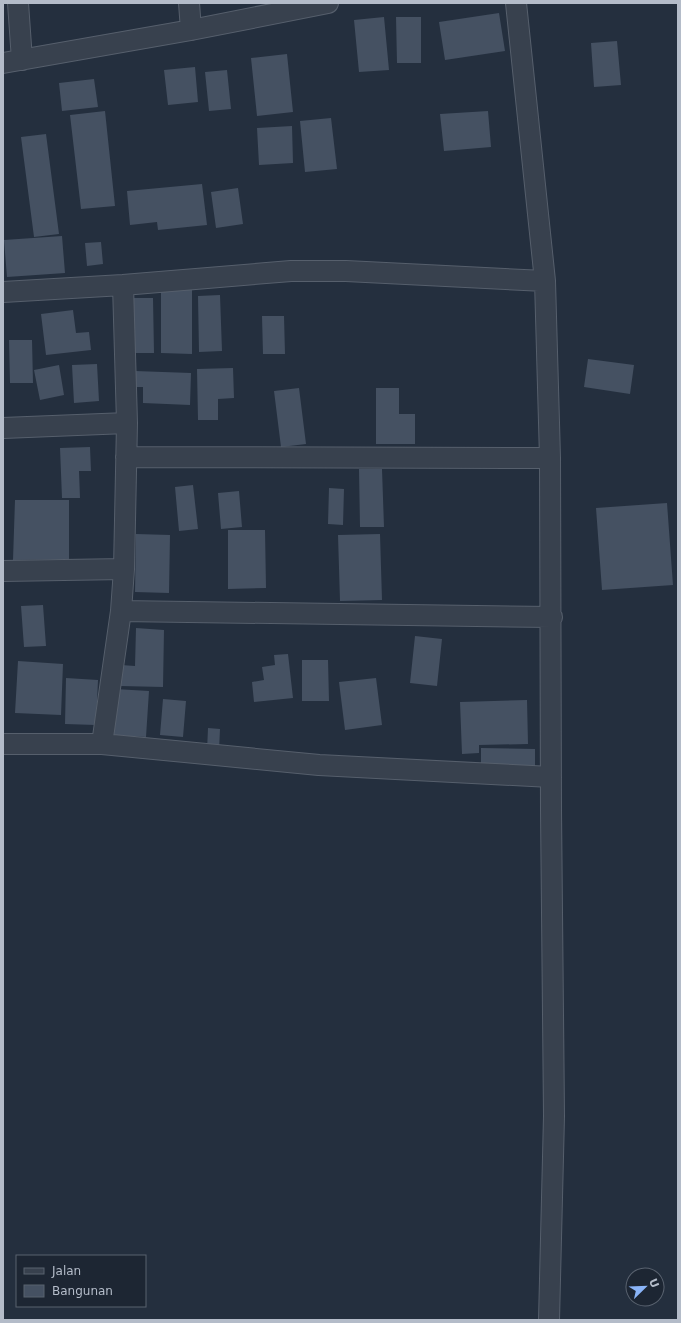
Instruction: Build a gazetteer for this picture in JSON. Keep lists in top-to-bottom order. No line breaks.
{"legend":["Jalan","Bangunan"],"north":"top right"}
